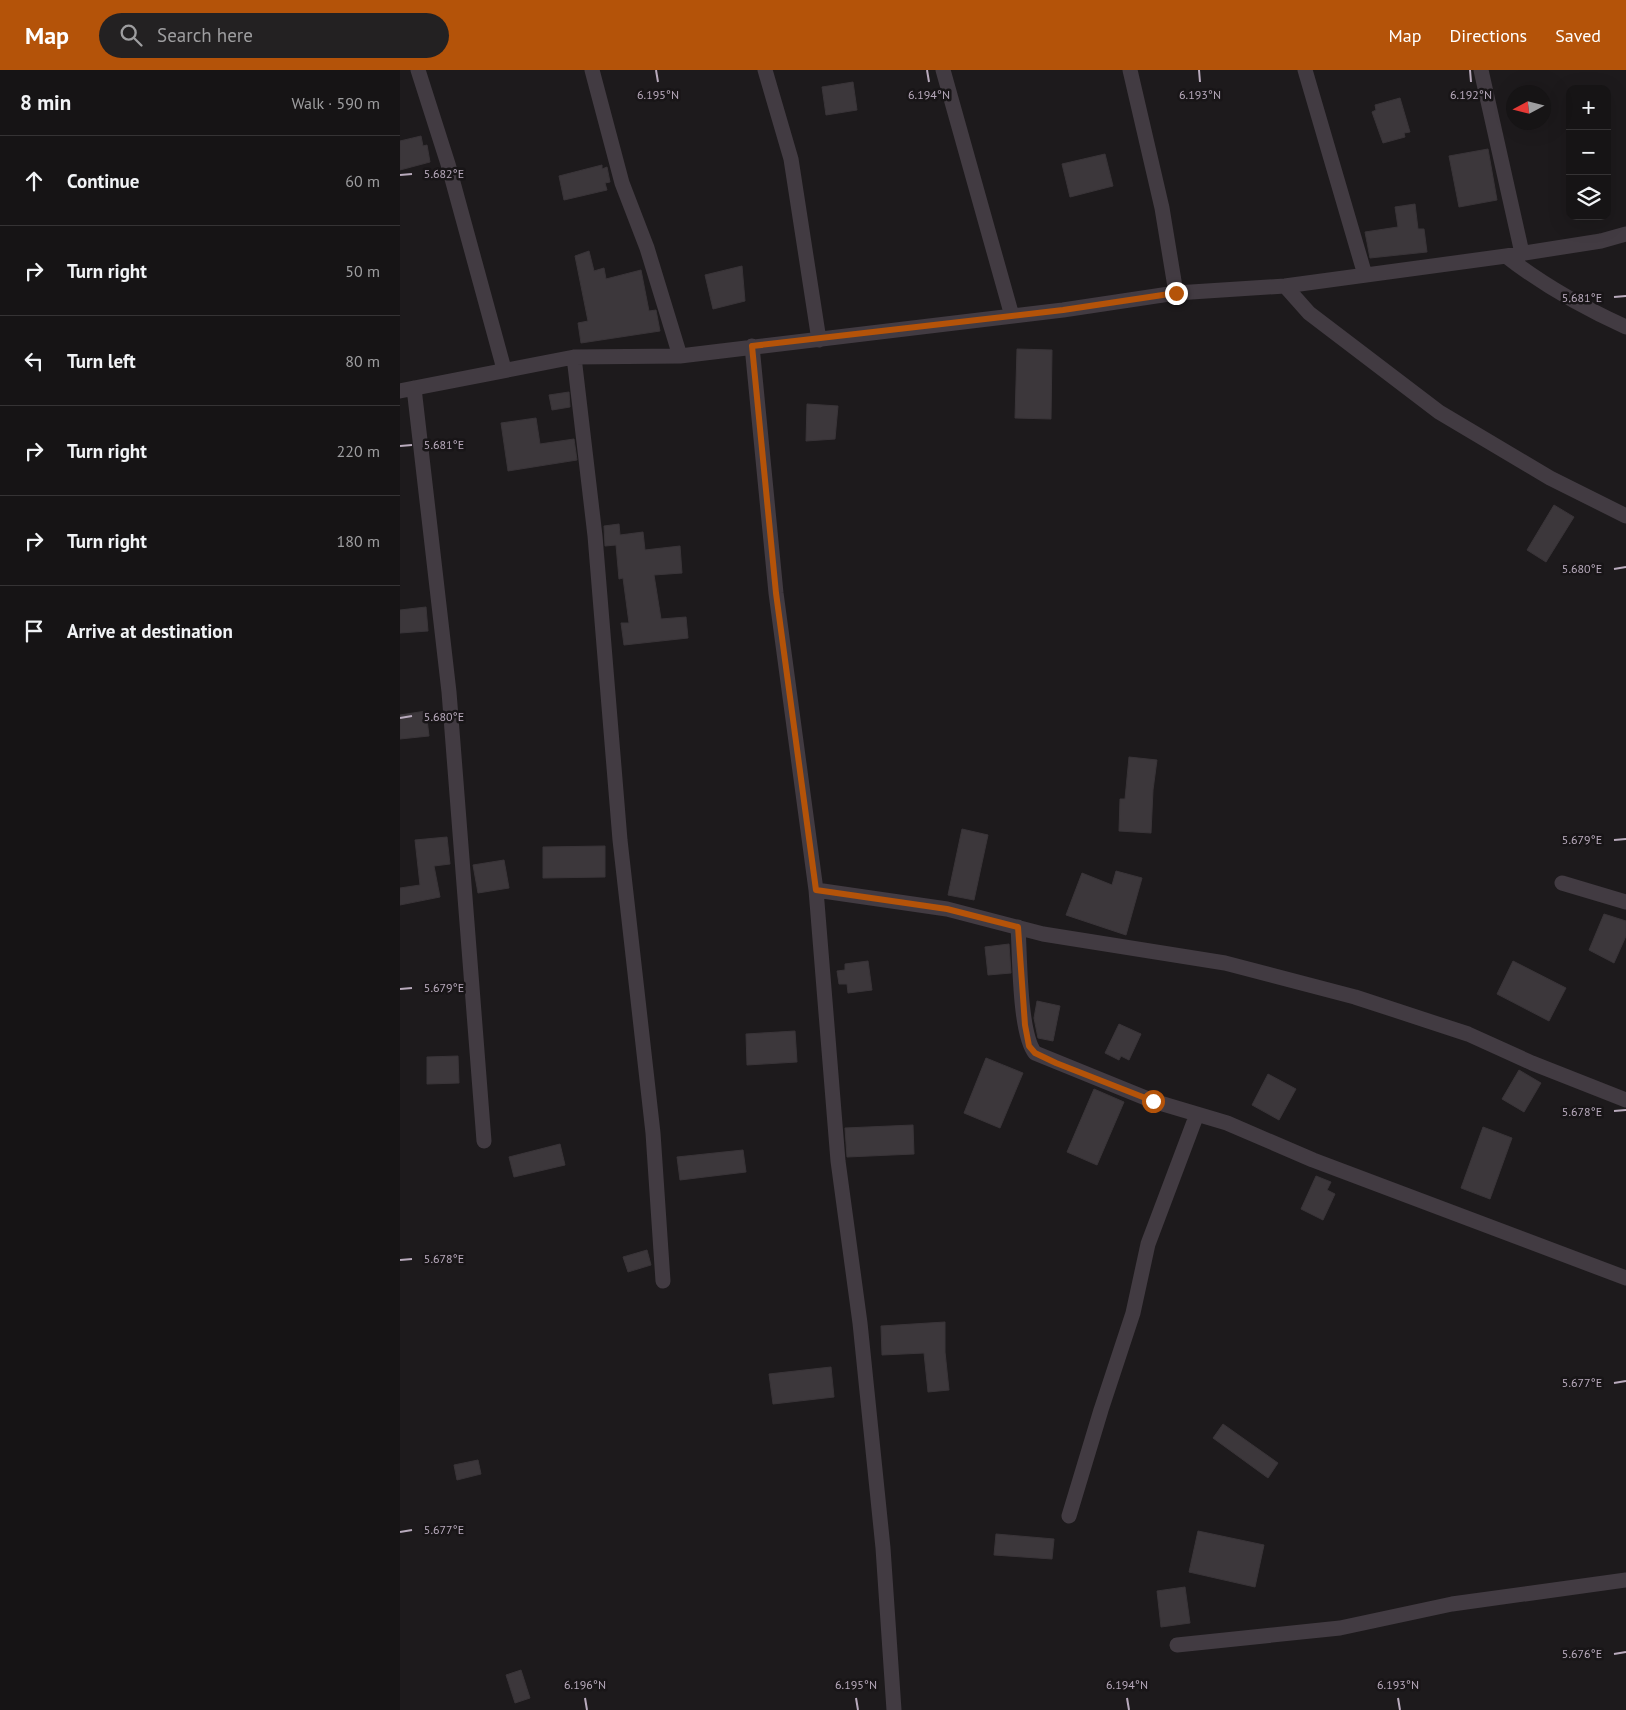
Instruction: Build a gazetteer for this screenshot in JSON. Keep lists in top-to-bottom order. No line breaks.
{"north":"left","page":{"header":"Map","search":"Search here","nav":["Map","Directions","Saved"],"heading":["8 min","Walk · 590 m"],"map_buttons":["+","−"],"list":[["Continue","60 m"],["Turn right","50 m"],["Turn left","80 m"],["Turn right","220 m"],["Turn right","180 m"],"Arrive at destination"]},"coordinates":["6.195°N","6.194°N","6.193°N","6.192°N","5.682°E","5.681°E","5.680°E","5.679°E","5.678°E","5.677°E","5.676°E","6.196°N"]}
